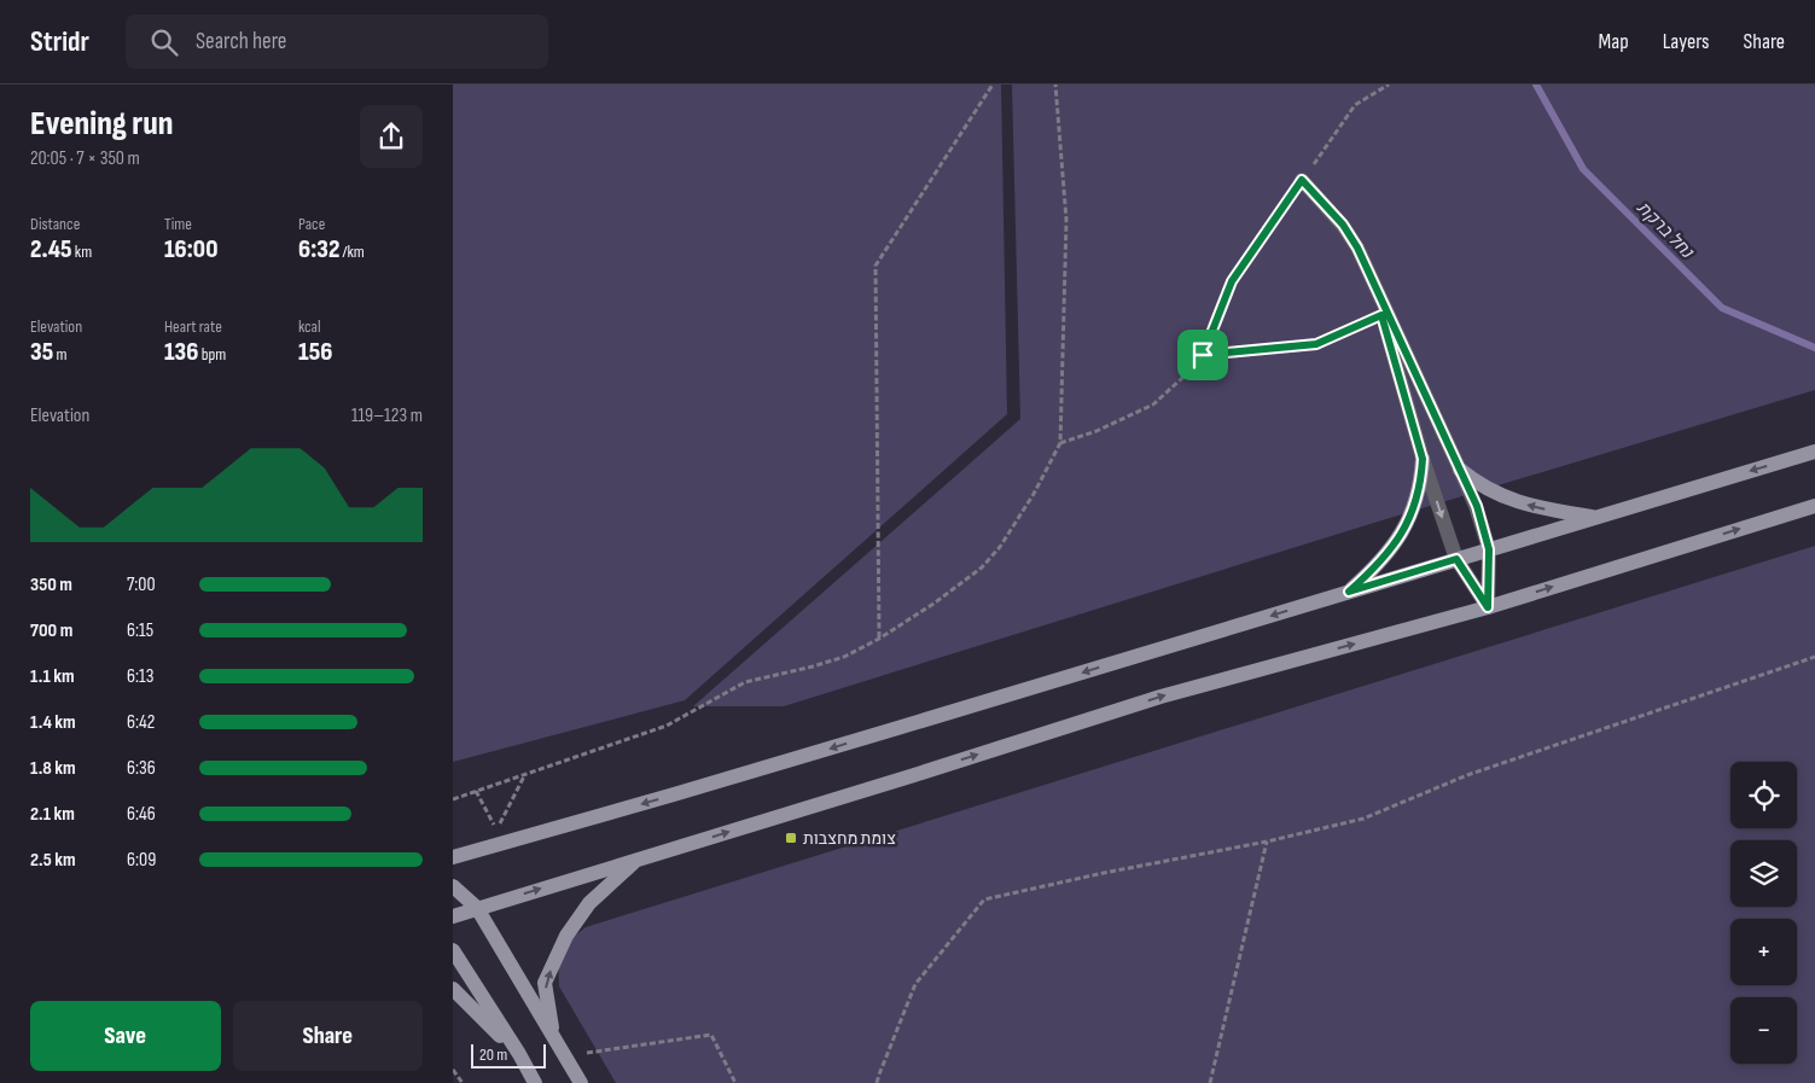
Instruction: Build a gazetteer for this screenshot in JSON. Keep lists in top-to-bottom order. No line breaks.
{"water":["נחל ברקת"],"places":{"transit":["צומת מחצבות"]},"scale_bar":"20 m","page":{"header":"Stridr","search":"Search here","nav":["Map","Layers","Share"],"heading":["Evening run","20:05 · 7 × 350 m"],"stats":[["Distance","2.45 km"],["Time","16:00"],["Pace","6:32 /km"],["Elevation","35 m"],["Heart rate","136 bpm"],["kcal","156"]],"chart":["Elevation","119–123 m"],"list":[{"name":"350 m","note":"7:00"},{"name":"700 m","note":"6:15"},{"name":"1.1 km","note":"6:13"},{"name":"1.4 km","note":"6:42"},{"name":"1.8 km","note":"6:36"},{"name":"2.1 km","note":"6:46"},{"name":"2.5 km","note":"6:09"}],"map_buttons":["+","−"],"buttons":["Save","Share"],"scale":"20 m"}}
